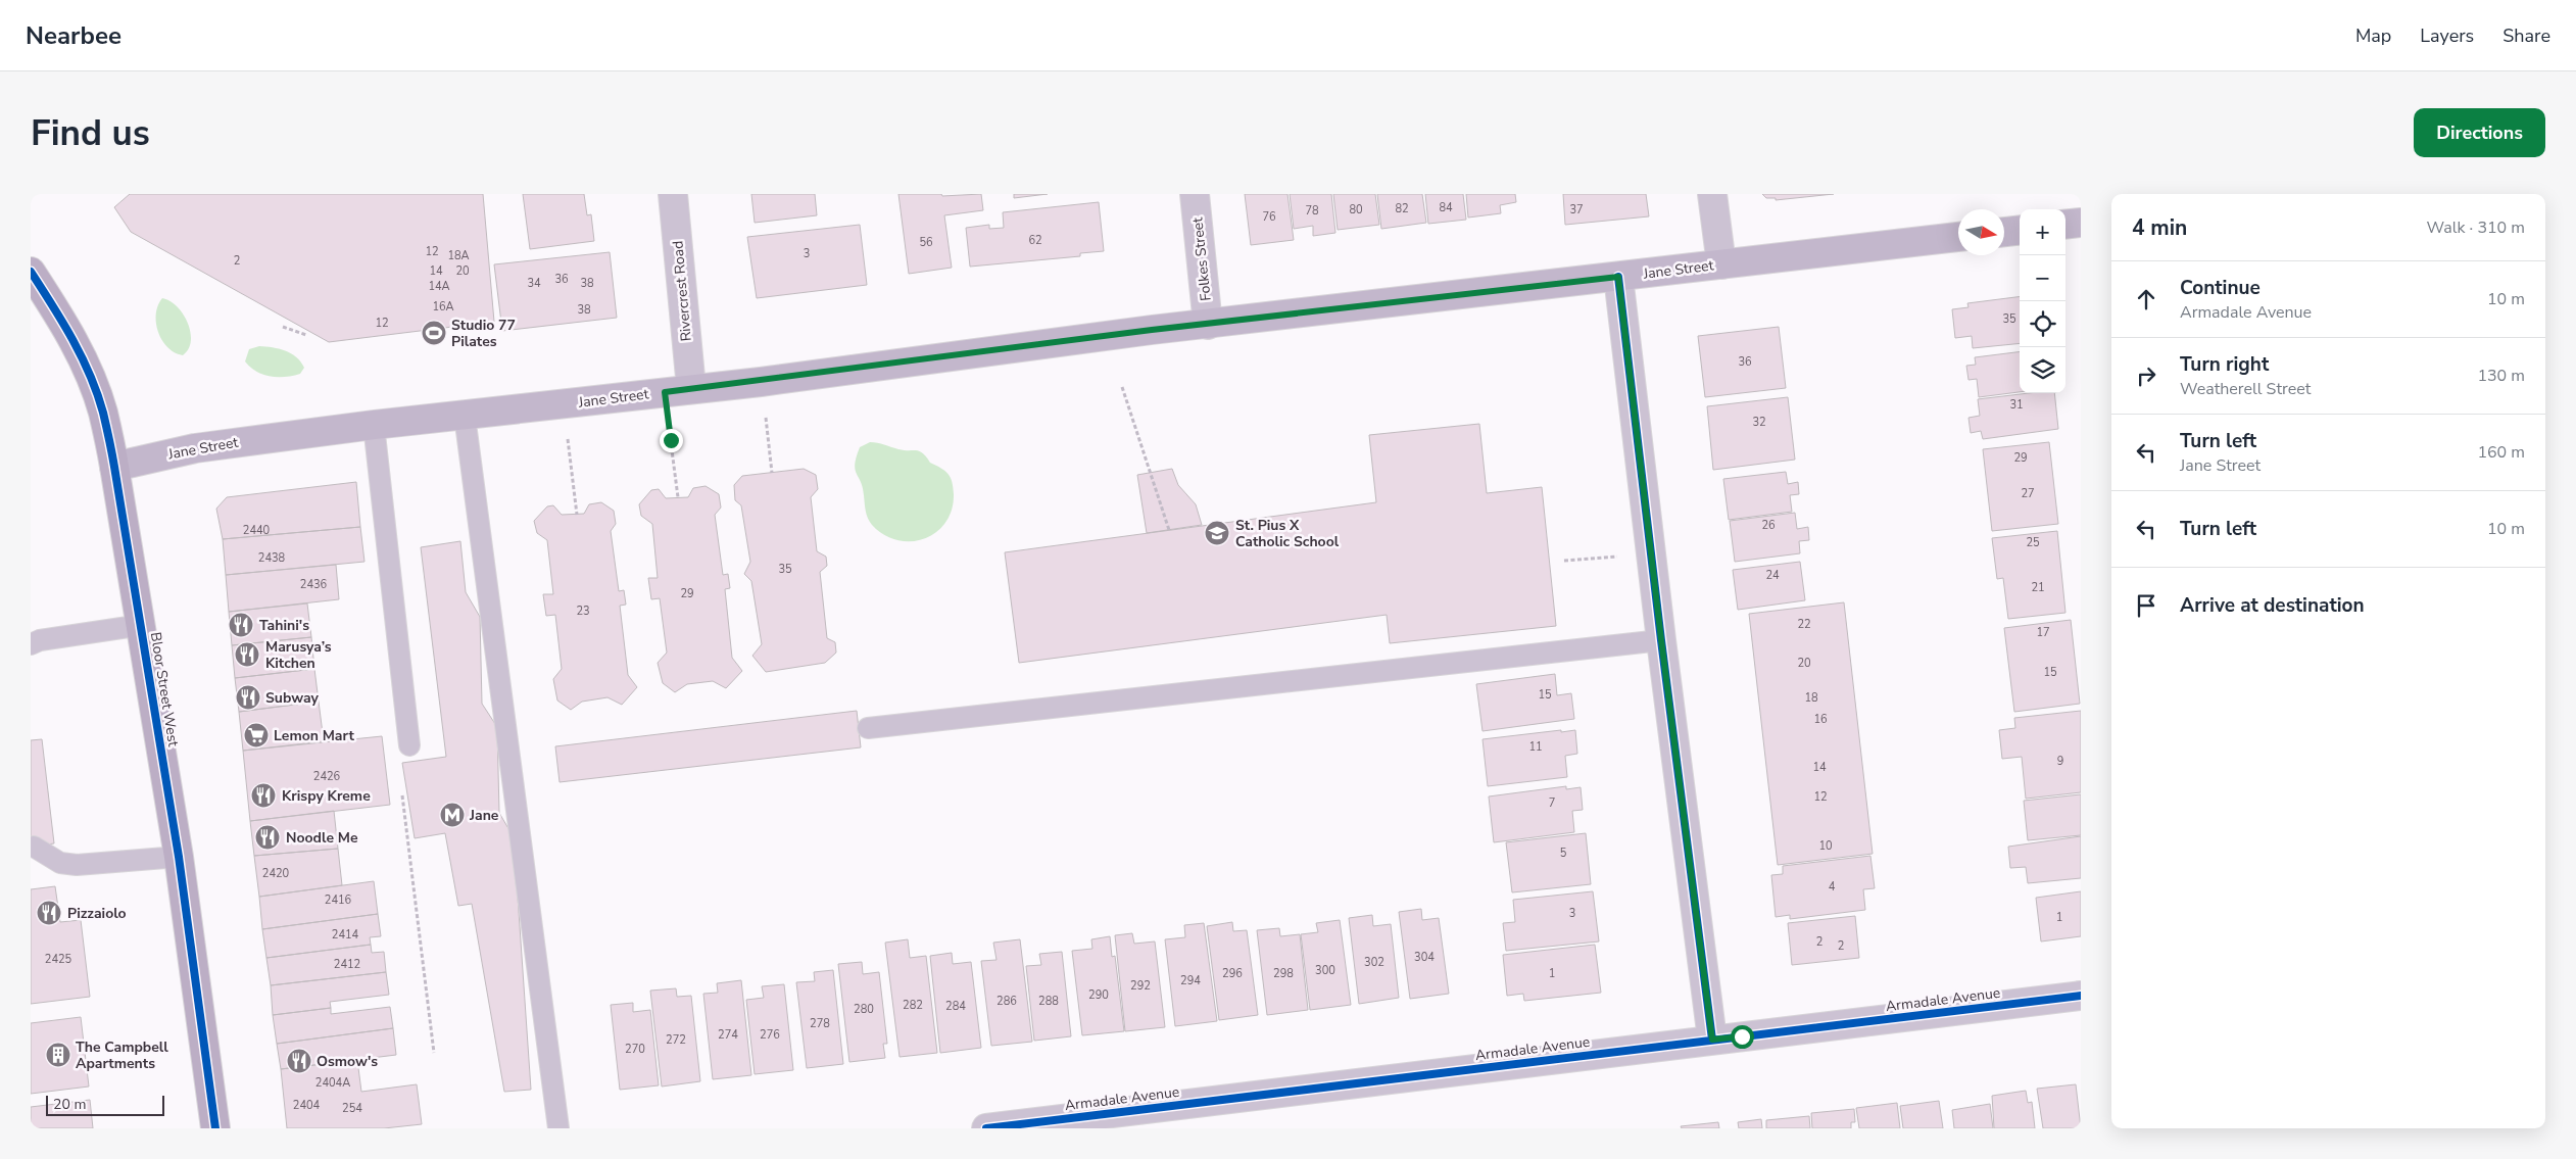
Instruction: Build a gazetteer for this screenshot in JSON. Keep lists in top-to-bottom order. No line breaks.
{"streets":{"main road":["Jane Street","Bloor Street West"],"street":["Folkes Street","Rivercrest Road","Armadale Avenue"]},"crossings":[["Folkes Street","Jane Street"],["Jane Street","Rivercrest Road"],["Jane Street","Bloor Street West"]],"places":{"sports":["Studio 77 Pilates"],"school or university":["St. Pius X Catholic School"],"restaurant":["Tahini's","Marusya’s Kitchen","Subway","Krispy Kreme","Noodle Me","Pizzaiolo","Osmow's"],"supermarket":["Lemon Mart"],"metro station":["Jane"],"building":["The Campbell Apartments"]},"house_numbers":["84","82","80","37","78","76","62","56","12","3","18A","2","14","20","36","34","38","14A","16A","38","35","12","36","31","32","29","27","26","2440","25","2438","35","24","2436","21","29","23","22","17","20","15","15","18","16","11","9","14","2426","12","7","10","5","2420","4","2416","3","1","2414","2","2","304","2425","302","2412","300","296","298","1","294","292","290","286","288","282","284","280","278","274","276","272","270","2404A","2404","254"],"scale_bar":"20 m","north":"right","page":{"header":"Nearbee","nav":["Map","Layers","Share"],"buttons":"Directions","title":"Find us","heading":["4 min","Walk · 310 m"],"map_buttons":["+","−"],"list":[["Continue","Armadale Avenue","10 m"],["Turn right","Weatherell Street","130 m"],["Turn left","Jane Street","160 m"],["Turn left","10 m"],"Arrive at destination"],"scale":"20 m"}}
